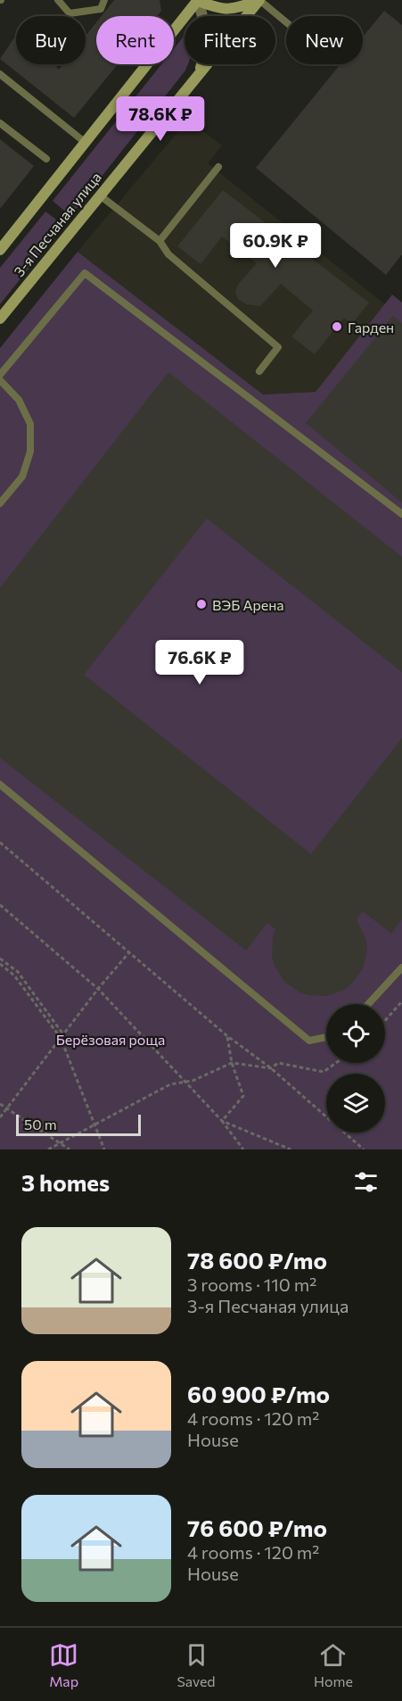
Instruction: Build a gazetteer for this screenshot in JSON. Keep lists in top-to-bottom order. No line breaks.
{"streets":{"street":["3-я Песчаная улица"]},"parks":["Берёзовая роща"],"places":["Гарден","ВЭБ Арена"],"scale_bar":"50 m","page":{"chip":["Buy","Rent","Filters","New"],"price":["78.6K ₽","60.9K ₽","76.6K ₽"],"scale":"50 m","heading":"3 homes","list":[{"name":"78 600 ₽/mo","note":"3 rooms · 110 m² · 3-я Песчаная улица"},{"name":"60 900 ₽/mo","note":"4 rooms · 120 m² · House"},{"name":"76 600 ₽/mo","note":"4 rooms · 120 m² · House"}],"tabs":["Map","Saved","Home"]}}
